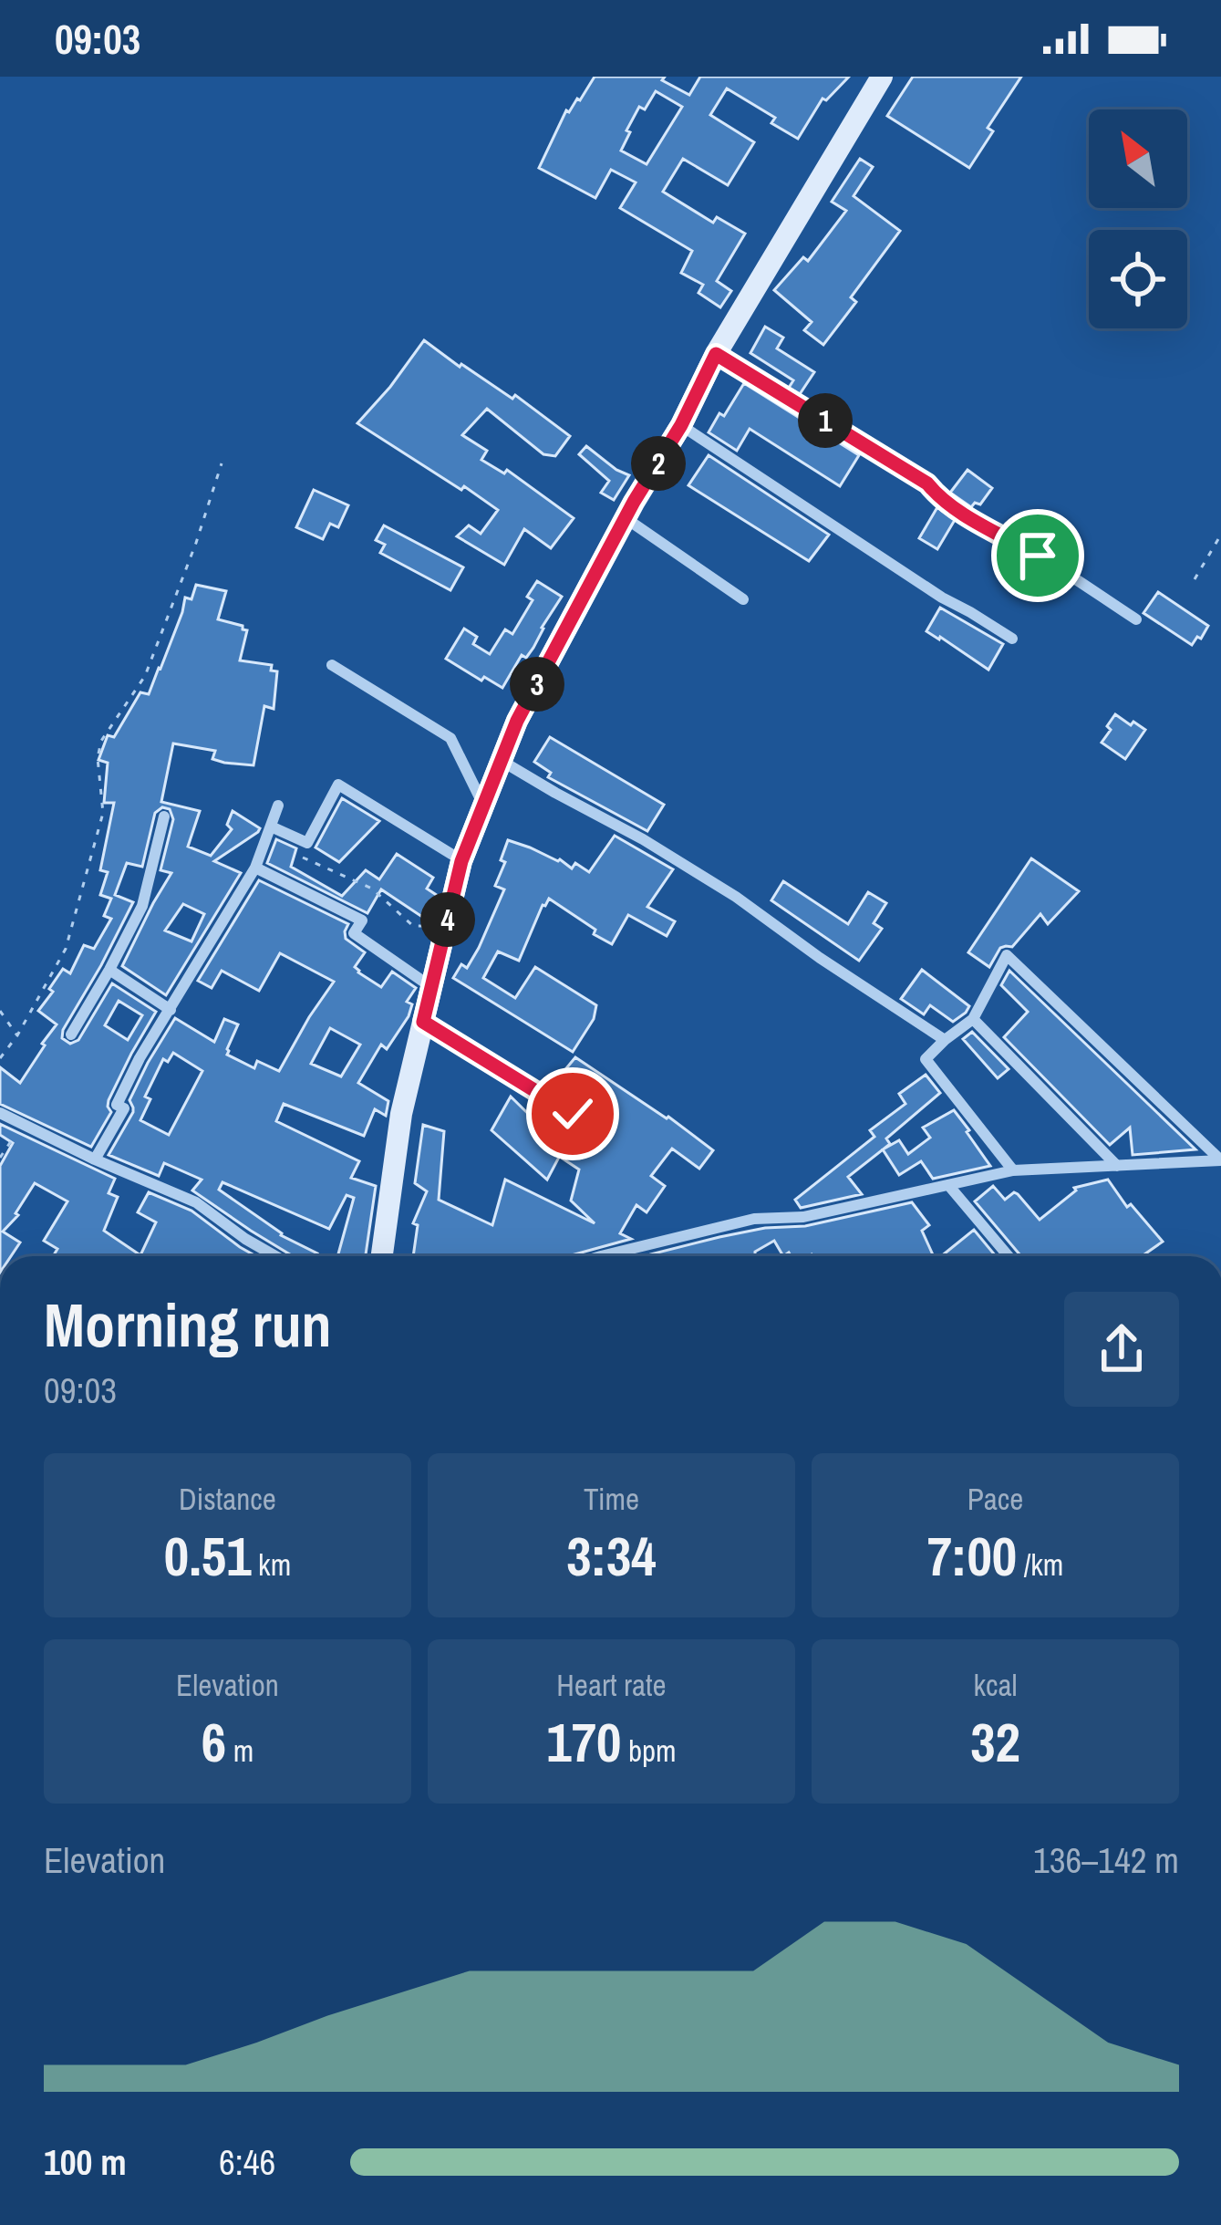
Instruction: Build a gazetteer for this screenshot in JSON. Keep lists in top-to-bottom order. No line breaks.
{"north":"top left","page":{"status":"09:03","pins":["1","2","3","4"],"heading":["Morning run","09:03"],"stats":[["Distance","0.51 km"],["Time","3:34"],["Pace","7:00 /km"],["Elevation","6 m"],["Heart rate","170 bpm"],["kcal","32"]],"chart":["Elevation","136–142 m"],"list":[{"name":"100 m","note":"6:46"}]}}
